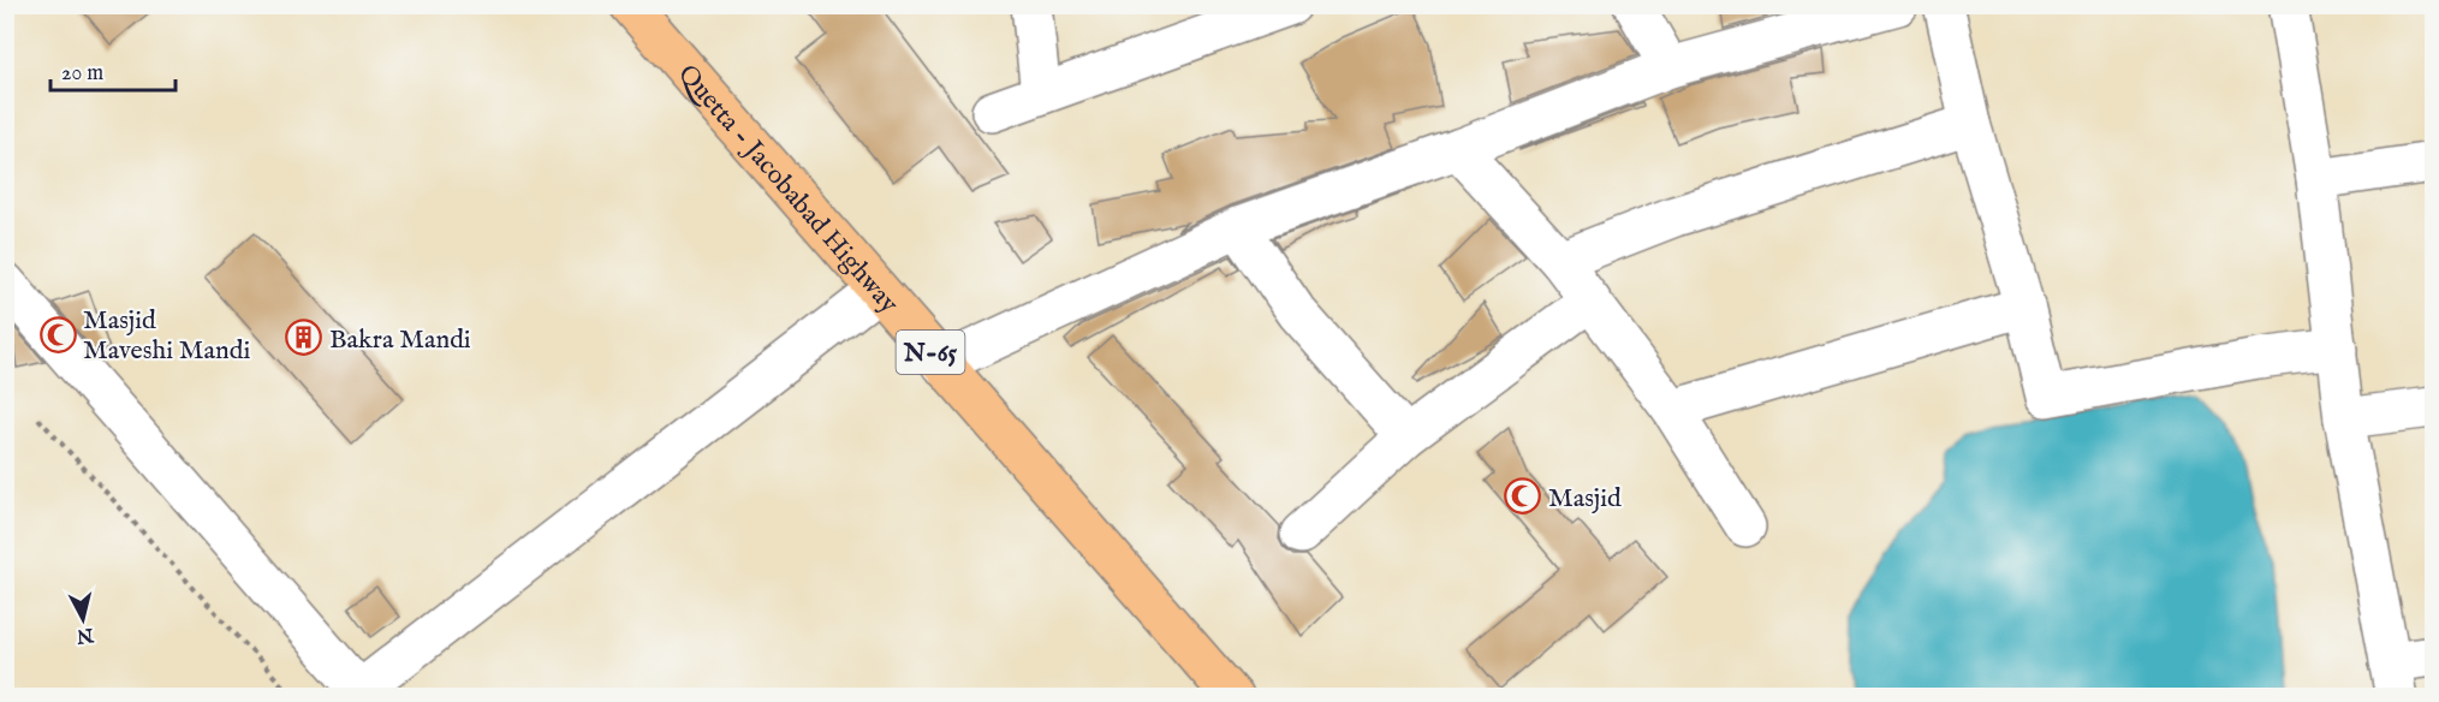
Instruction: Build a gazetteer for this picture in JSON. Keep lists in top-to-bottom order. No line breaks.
{"streets":{"highway":["Quetta - Jacobabad Highway","N-65"]},"places":{"mosque":["Masjid Maveshi Mandi","Masjid"],"building":["Bakra Mandi"]},"scale_bar":"20 m","north":"bottom"}
